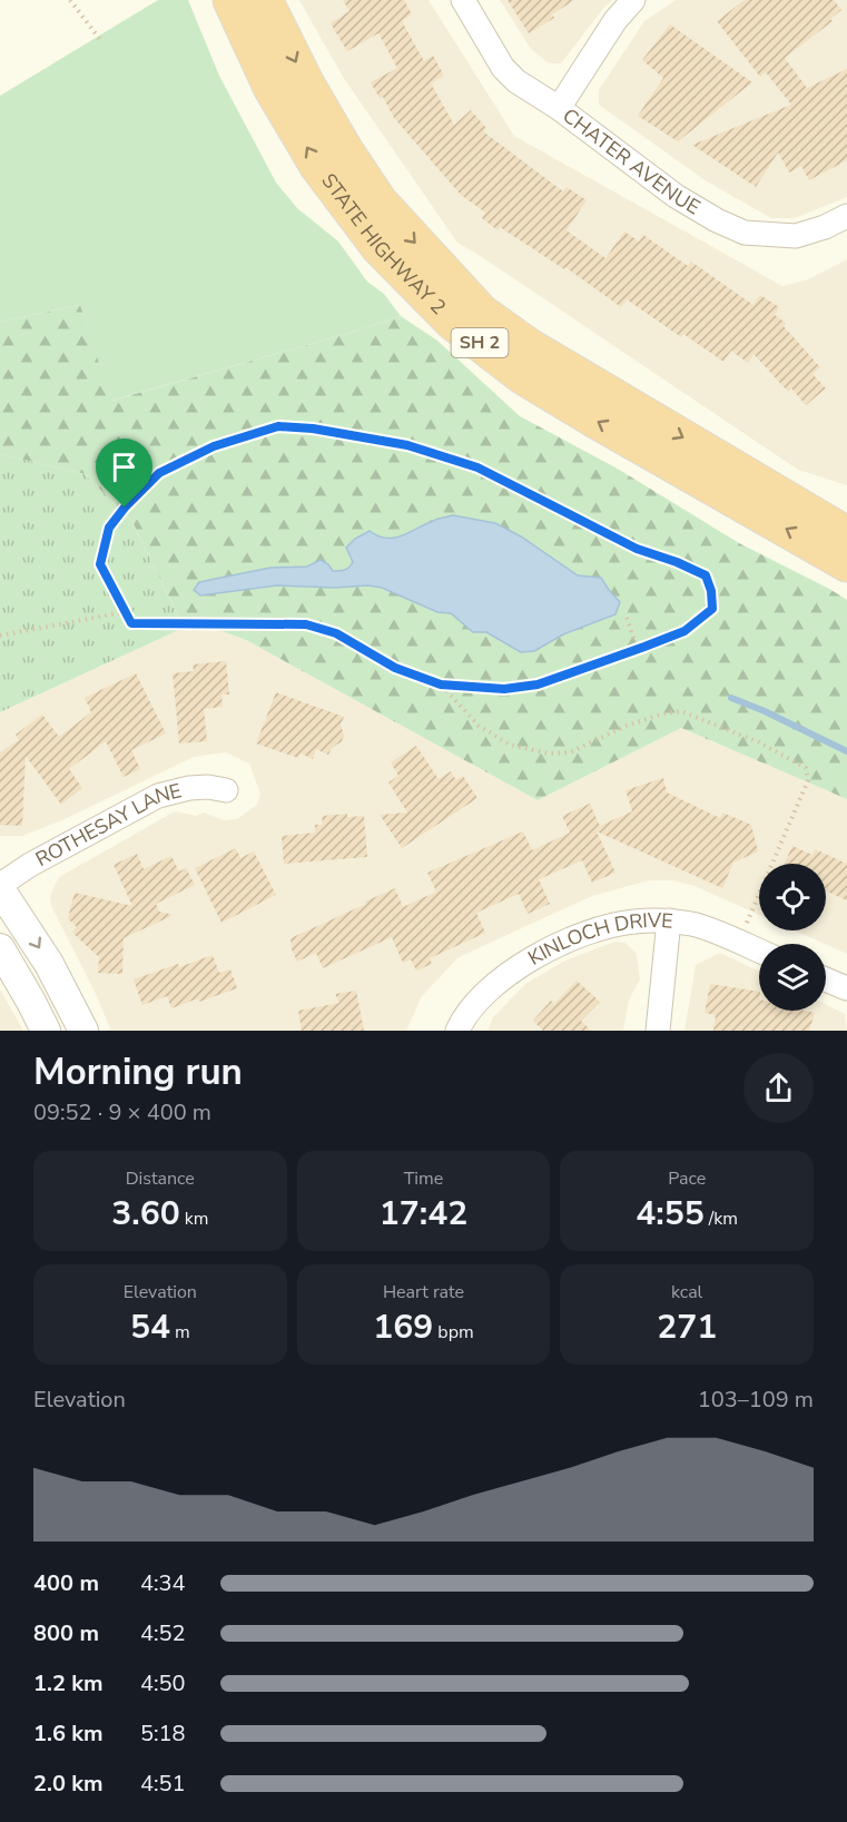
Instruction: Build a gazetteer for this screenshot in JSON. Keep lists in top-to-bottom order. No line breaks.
{"streets":{"highway":["STATE HIGHWAY 2","SH 2"],"street":["CHATER AVENUE","ROTHESAY LANE","KINLOCH DRIVE"]},"page":{"heading":["Morning run","09:52 · 9 × 400 m"],"stats":[["Distance","3.60 km"],["Time","17:42"],["Pace","4:55 /km"],["Elevation","54 m"],["Heart rate","169 bpm"],["kcal","271"]],"chart":["Elevation","103–109 m"],"list":[{"name":"400 m","note":"4:34"},{"name":"800 m","note":"4:52"},{"name":"1.2 km","note":"4:50"},{"name":"1.6 km","note":"5:18"},{"name":"2.0 km","note":"4:51"}]}}
